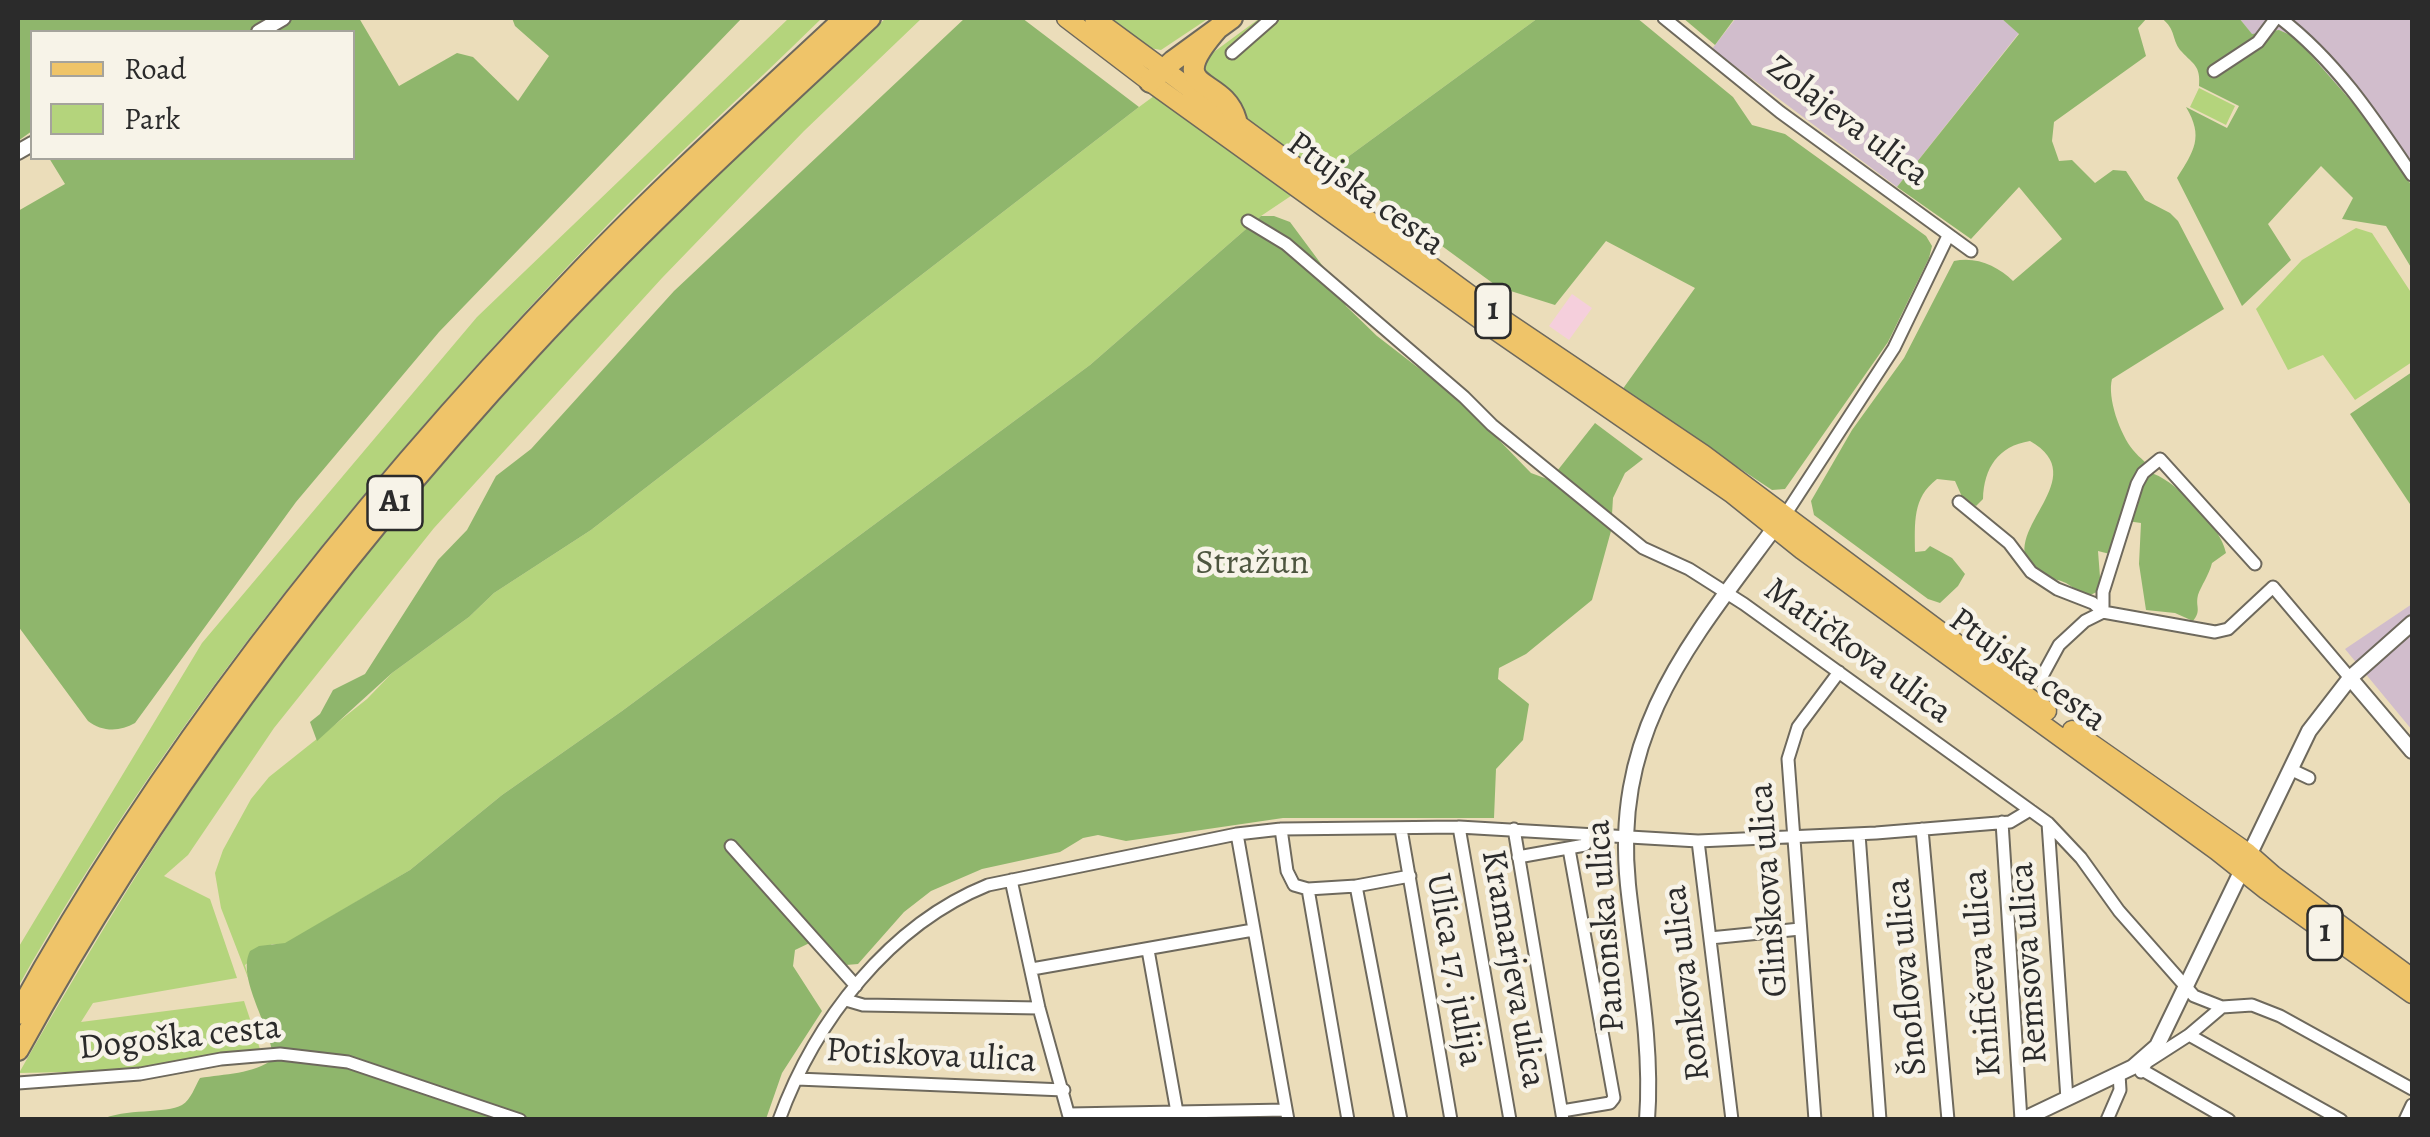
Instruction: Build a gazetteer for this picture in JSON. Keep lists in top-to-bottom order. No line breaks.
{"streets":{"highway":["A1"],"main road":["Ptujska cesta","1"],"street":["Zolajeva ulica","Matičkova ulica","Glinškova ulica","Panonska ulica","Remsova ulica","Kramarjeva ulica","Ulica 17. julija","Knifičeva ulica","Šnoflova ulica","Ronkova ulica","Dogoška cesta","Potiskova ulica"]},"crossings":[["Ptujska cesta","Panonska ulica"],["Matičkova ulica","Glinškova ulica"],["Matičkova ulica","Panonska ulica"],["Matičkova ulica","Remsova ulica"]],"parks":["Stražun"],"legend":["Road","Park"]}
